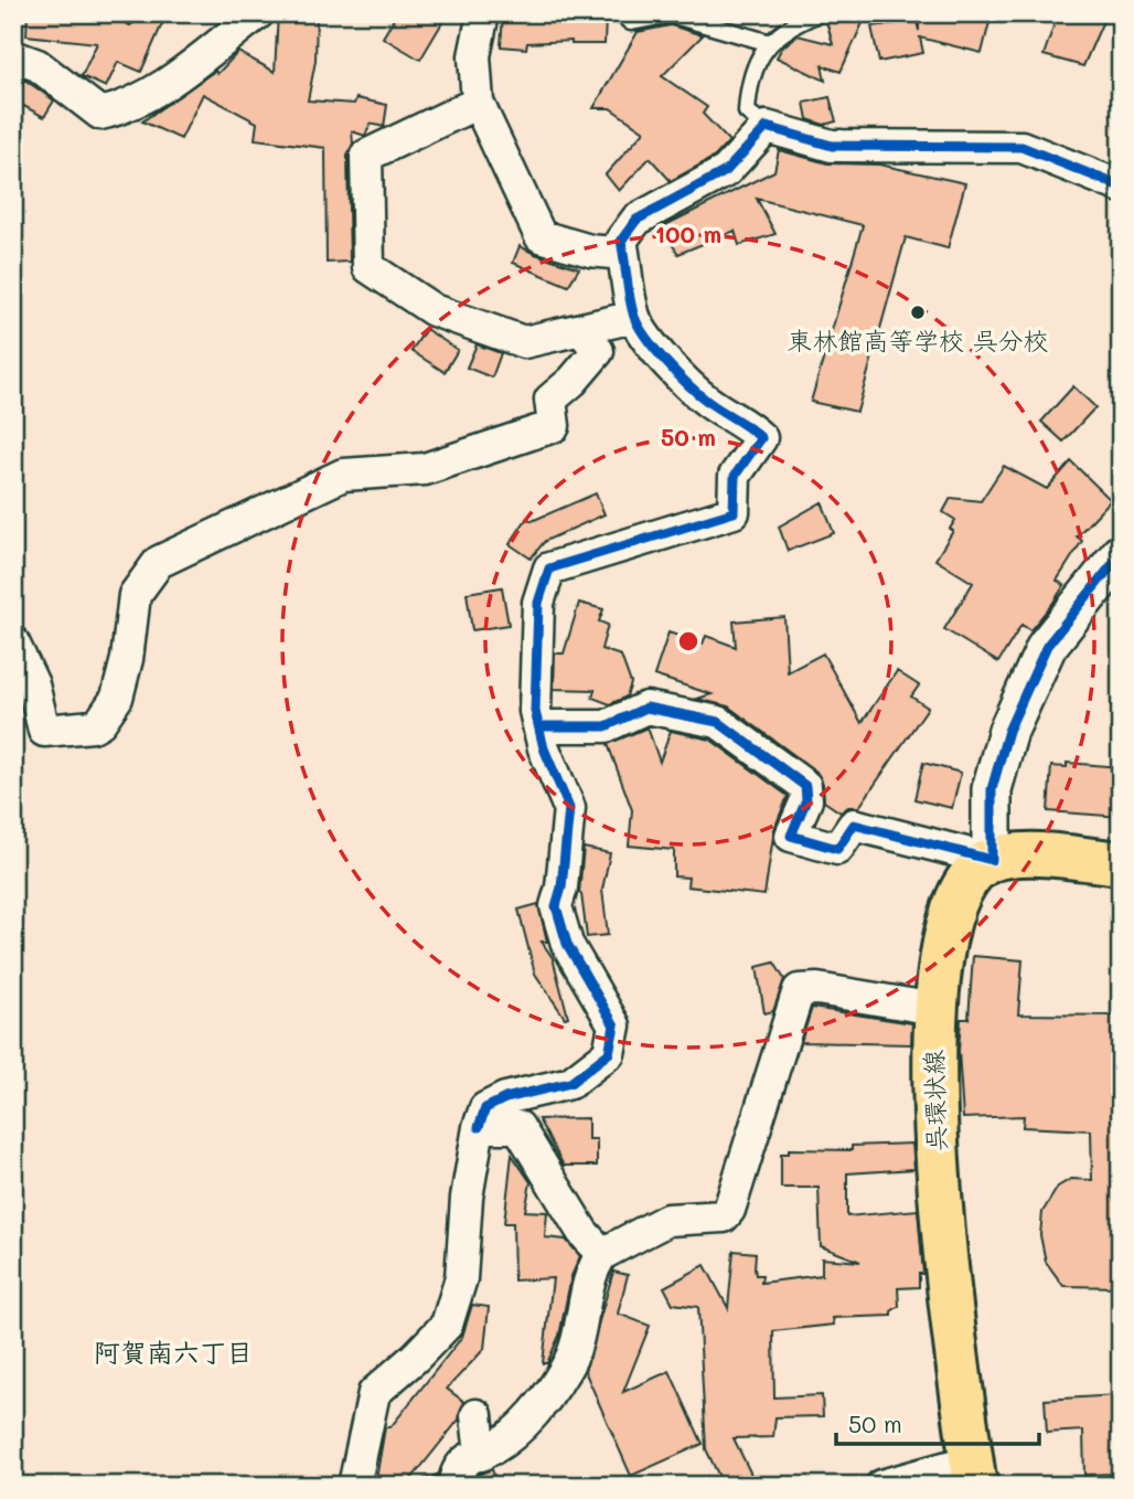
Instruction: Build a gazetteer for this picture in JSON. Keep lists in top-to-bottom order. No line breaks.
{"streets":{"main road":["呉環状線"]},"districts":["阿賀南六丁目"],"places":["東林館高等学校 呉分校"],"scale_bar":"50 m","rings":["100 m","50 m"]}
